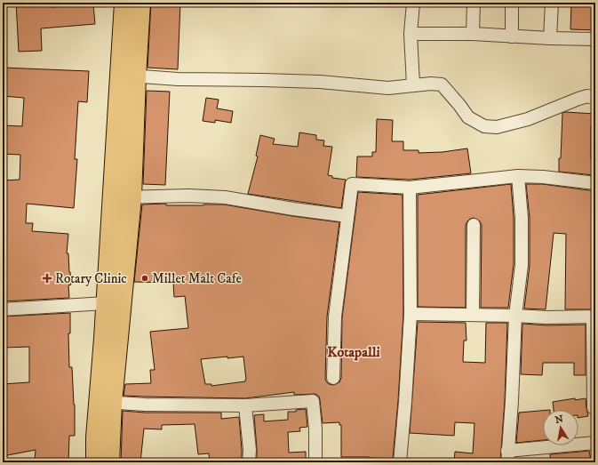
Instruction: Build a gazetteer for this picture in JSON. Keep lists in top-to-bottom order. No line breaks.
{"districts":["Kotapalli"],"places":{"health":["Rotary Clinic"],"other":["Millet Malt Cafe"]},"north":"top"}
